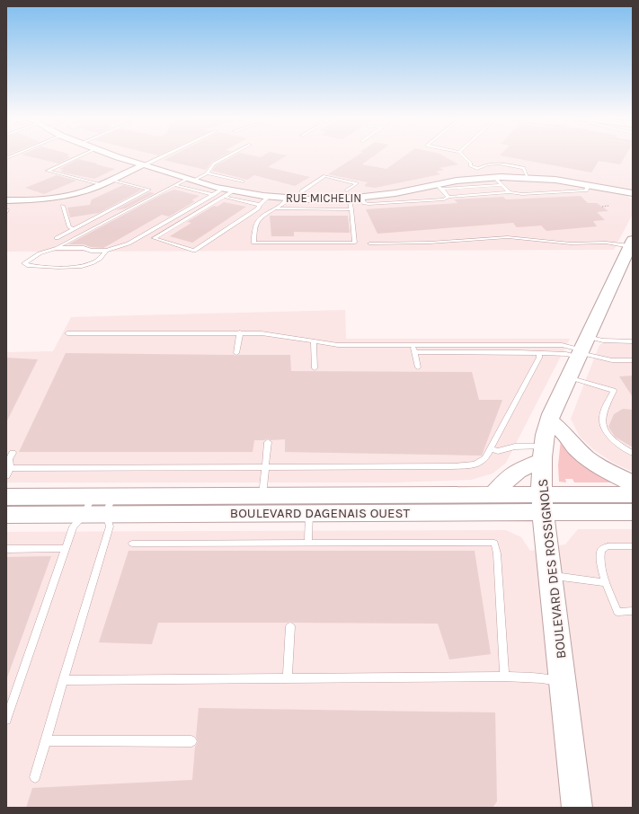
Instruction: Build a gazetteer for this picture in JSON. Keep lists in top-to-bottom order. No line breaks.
{"streets":{"main road":["BOULEVARD DAGENAIS OUEST","BOULEVARD DES ROSSIGNOLS"],"street":["RUE MICHELIN"]},"crossings":[["BOULEVARD DAGENAIS OUEST","BOULEVARD DES ROSSIGNOLS"]]}
